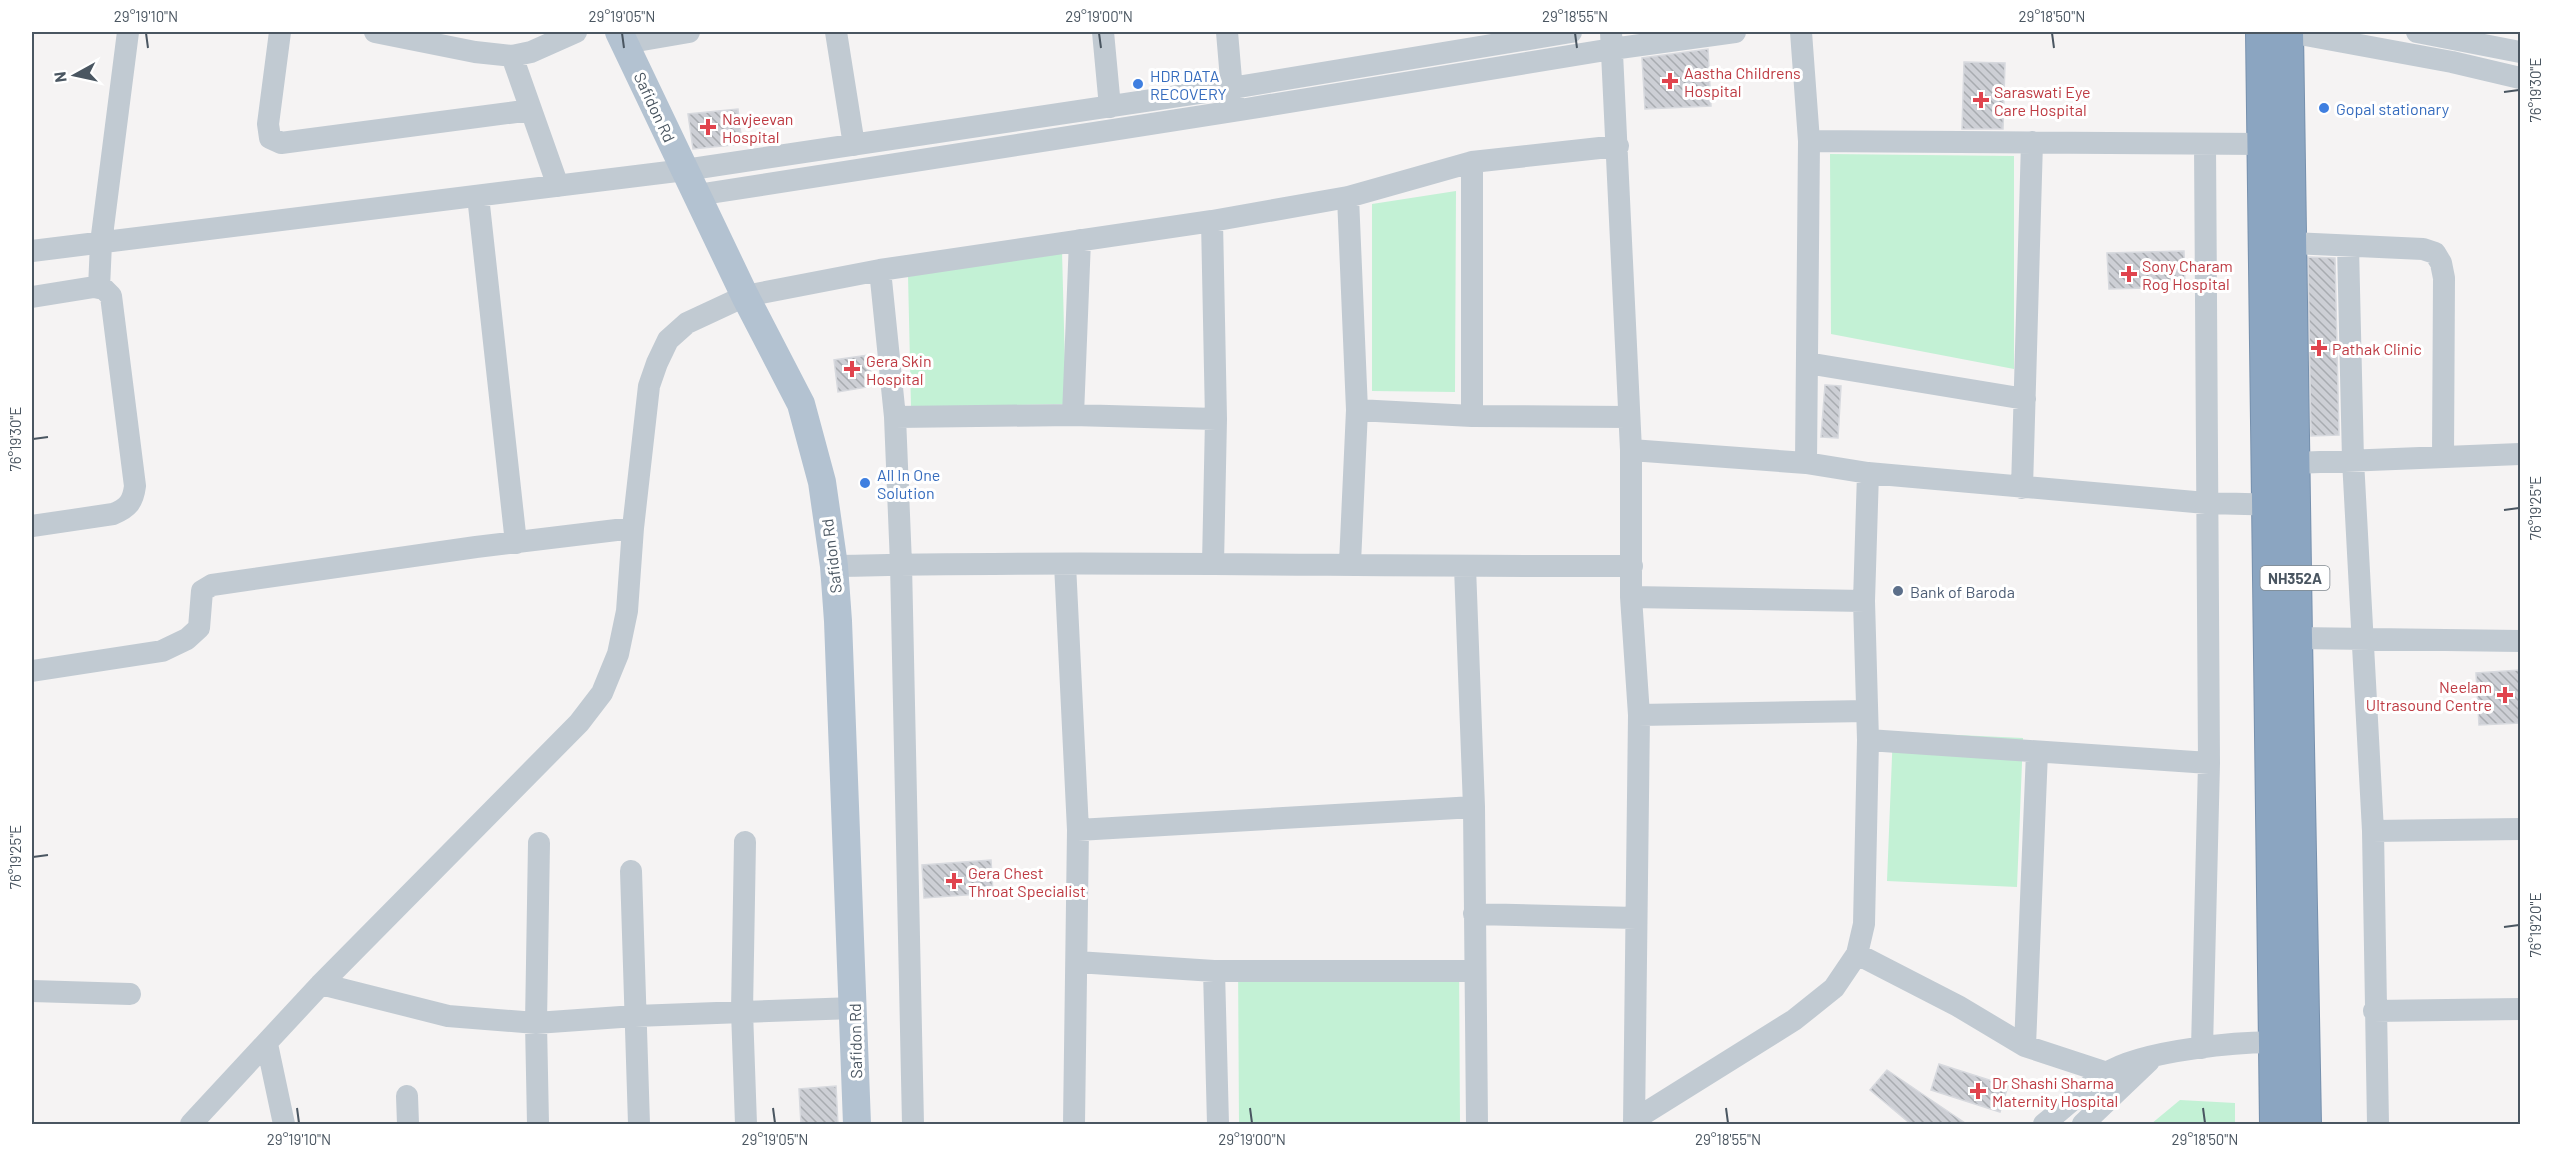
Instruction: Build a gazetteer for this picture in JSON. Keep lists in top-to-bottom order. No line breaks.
{"streets":{"highway":["NH352A"],"main road":["Safidon Rd"]},"places":{"health":["Aastha Childrens Hospital","Saraswati Eye Care Hospital","Navjeevan Hospital","Sony Charam Rog Hospital","Pathak Clinic","Gera Skin Hospital","Neelam Ultrasound Centre","Gera Chest Throat Specialist","Dr Shashi Sharma Maternity Hospital"],"other":["HDR DATA RECOVERY","Gopal stationary","All In One Solution","Bank of Baroda"]},"north":"left","coordinates":["29°19'10\"N","29°19'05\"N","29°19'00\"N","29°18'55\"N","29°18'50\"N","76°19'30\"E","76°19'25\"E","76°19'20\"E"]}
